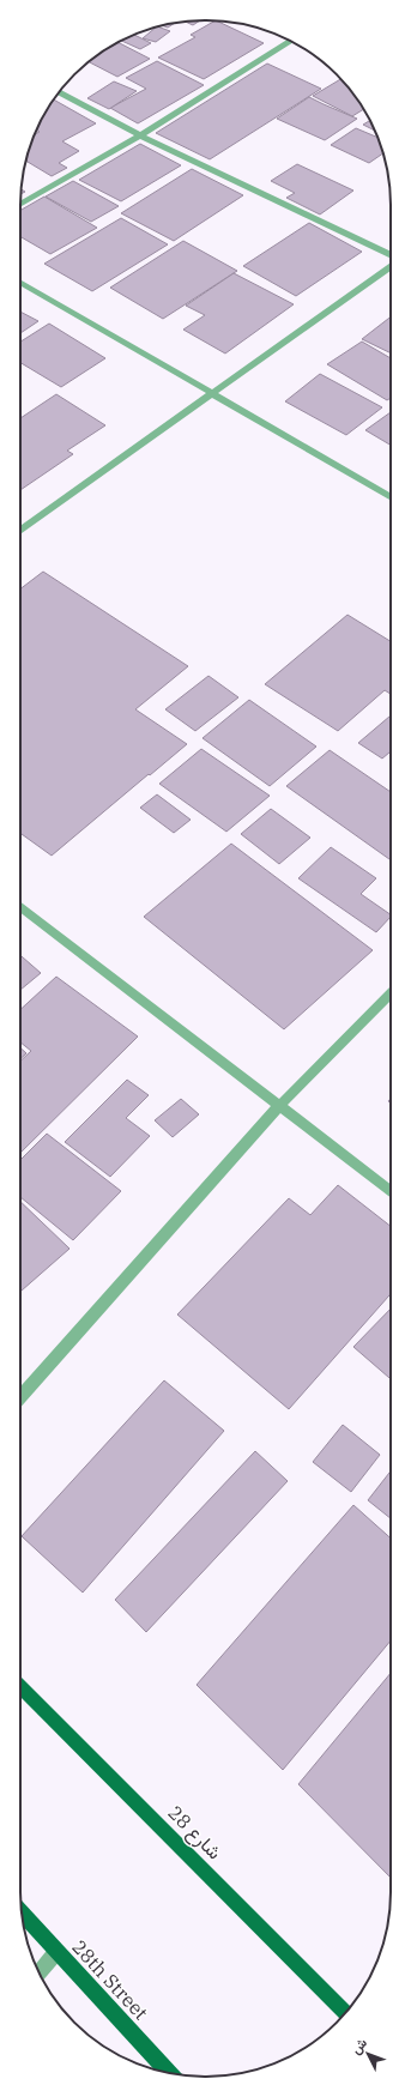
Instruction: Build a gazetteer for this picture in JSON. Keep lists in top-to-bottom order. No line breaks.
{"streets":{"main road":["شارع 28","28th Street"]},"north":"top left"}
